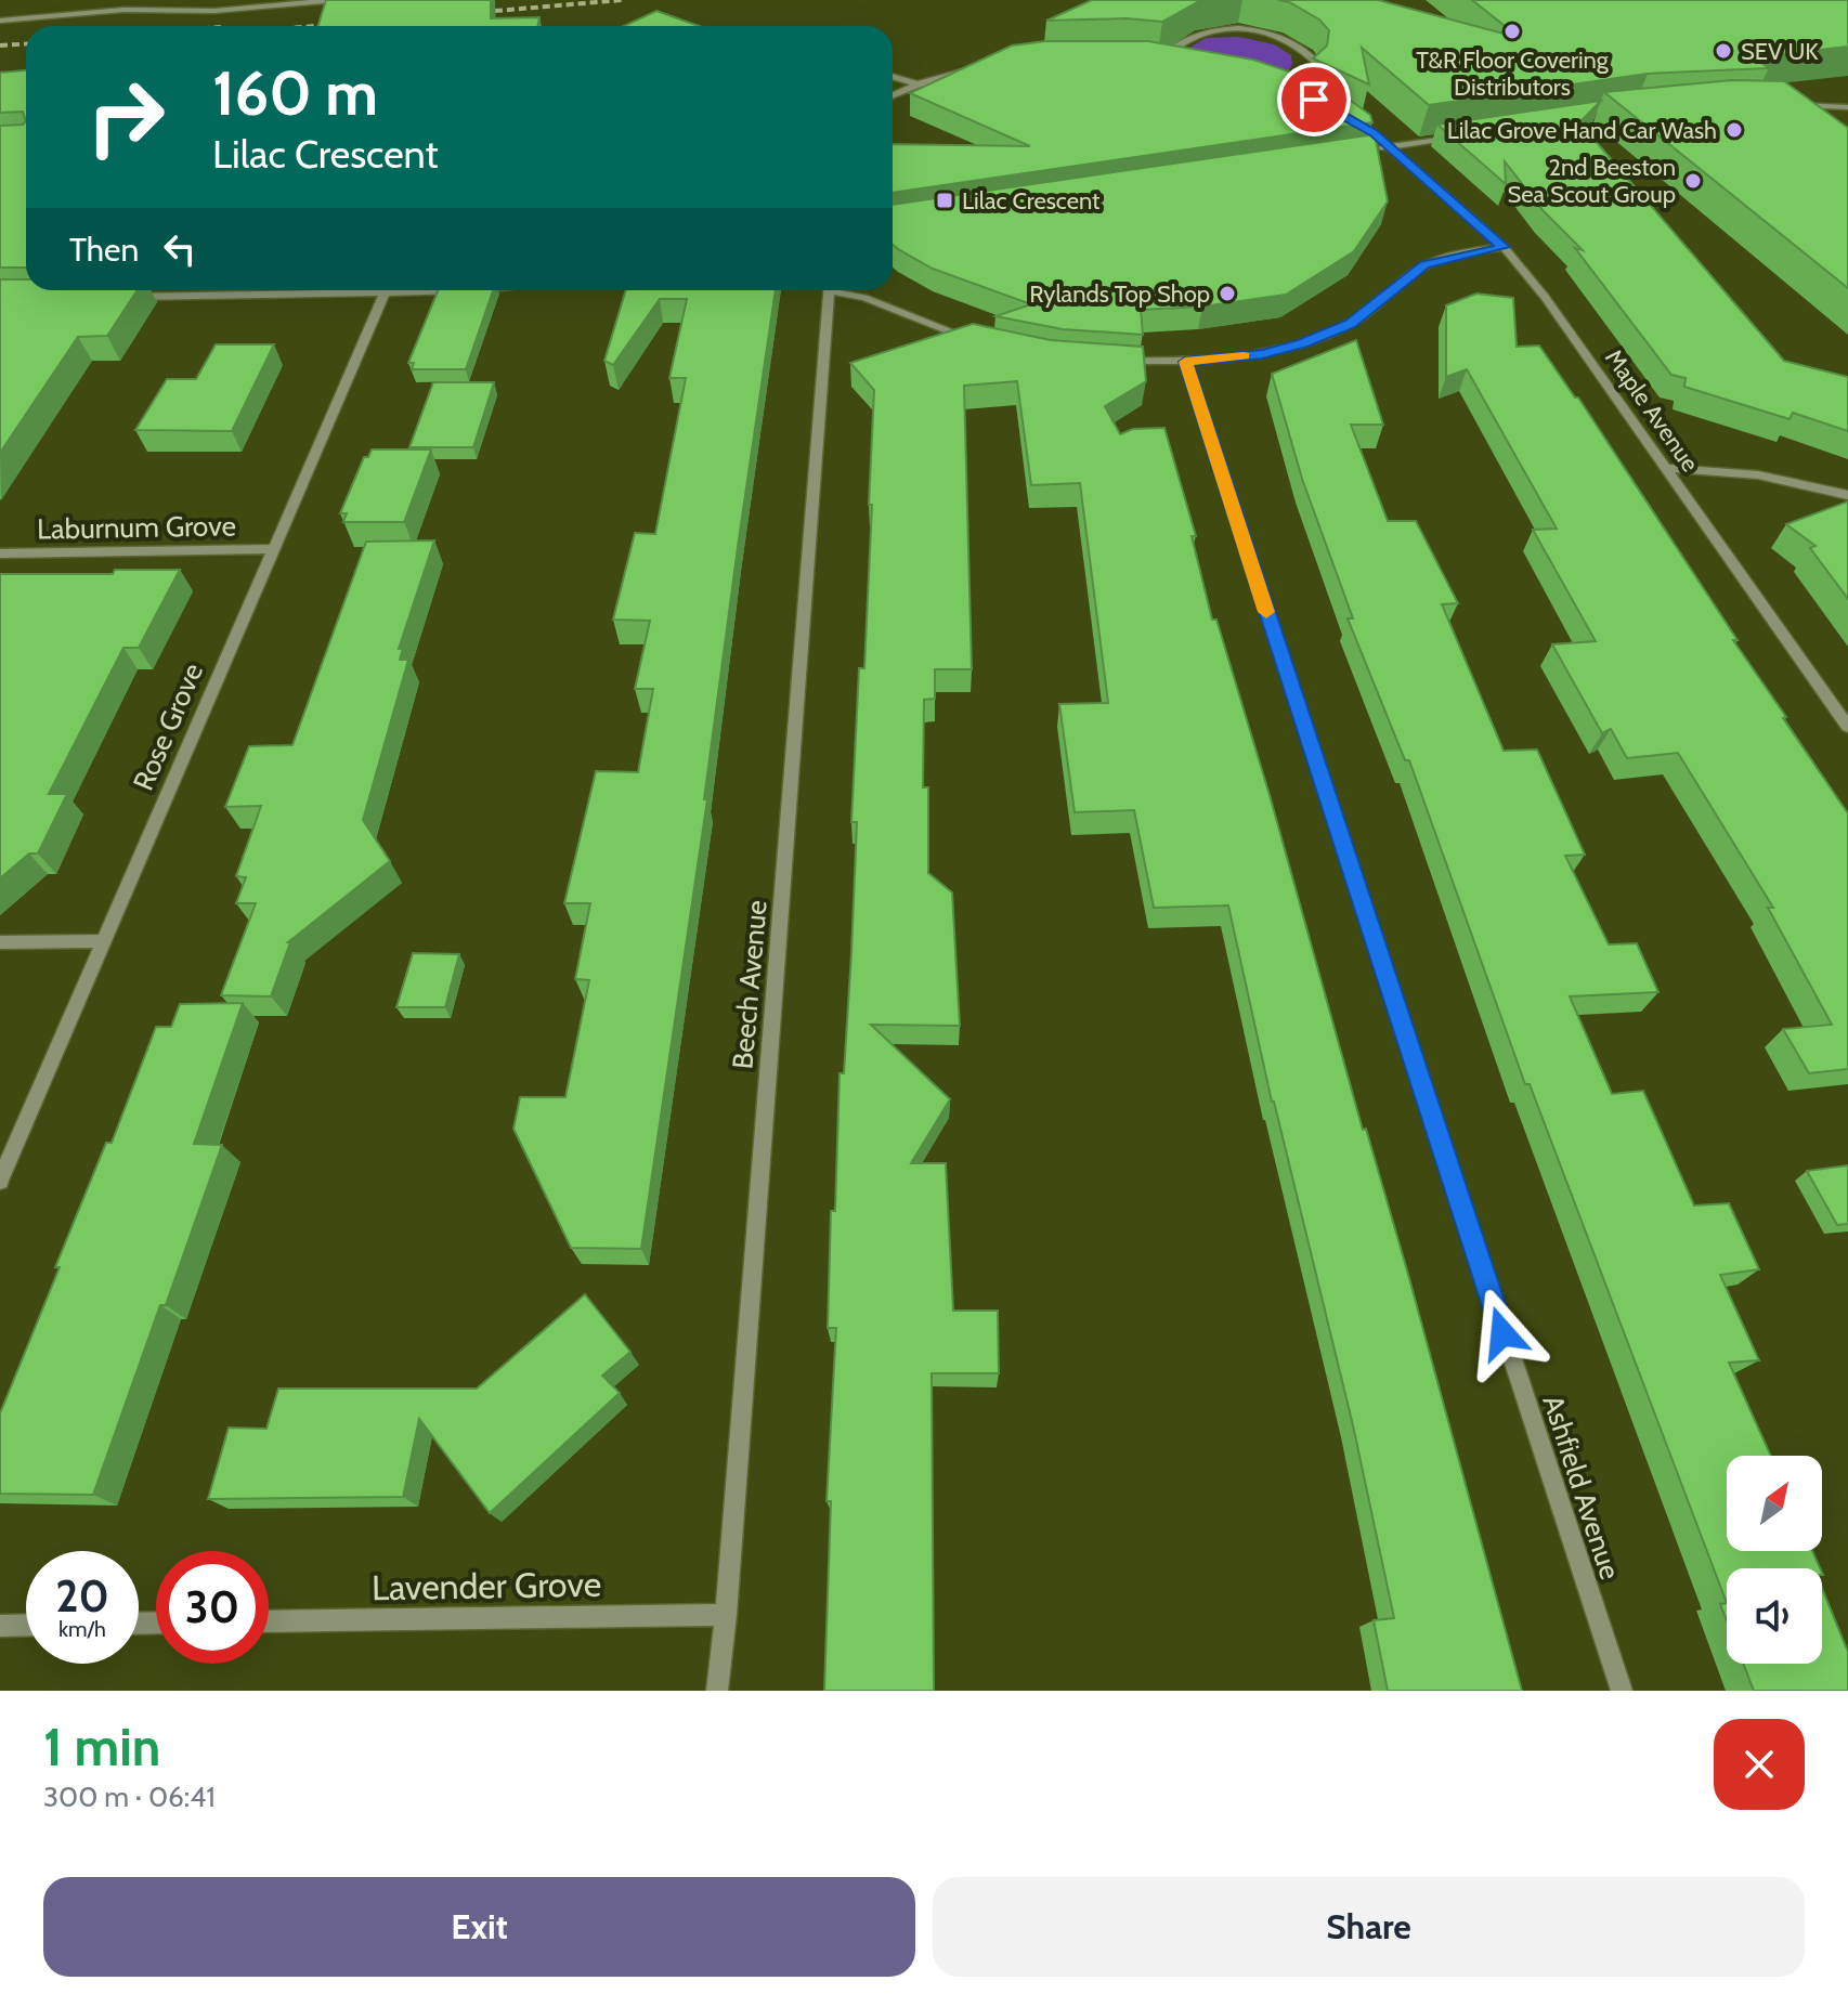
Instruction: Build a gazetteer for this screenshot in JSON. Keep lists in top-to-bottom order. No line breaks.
{"streets":{"street":["Maple Avenue","Laburnum Grove","Rose Grove","Beech Avenue","Ashfield Avenue","Lavender Grove"]},"crossings":[["Laburnum Grove","Rose Grove"],["Beech Avenue","Lavender Grove"]],"places":{"other":["T&R Floor Covering Distributors","SEV UK","Lilac Grove Hand Car Wash","2nd Beeston Sea Scout Group","Rylands Top Shop"],"transit":["Lilac Crescent"]},"north":"top right","page":{"turn":["160 m","Lilac Crescent"],"then":"Then","speed":"20 km/h","limit":"30","heading":["1 min","300 m · 06:41"],"buttons":["Exit","Share"]}}
